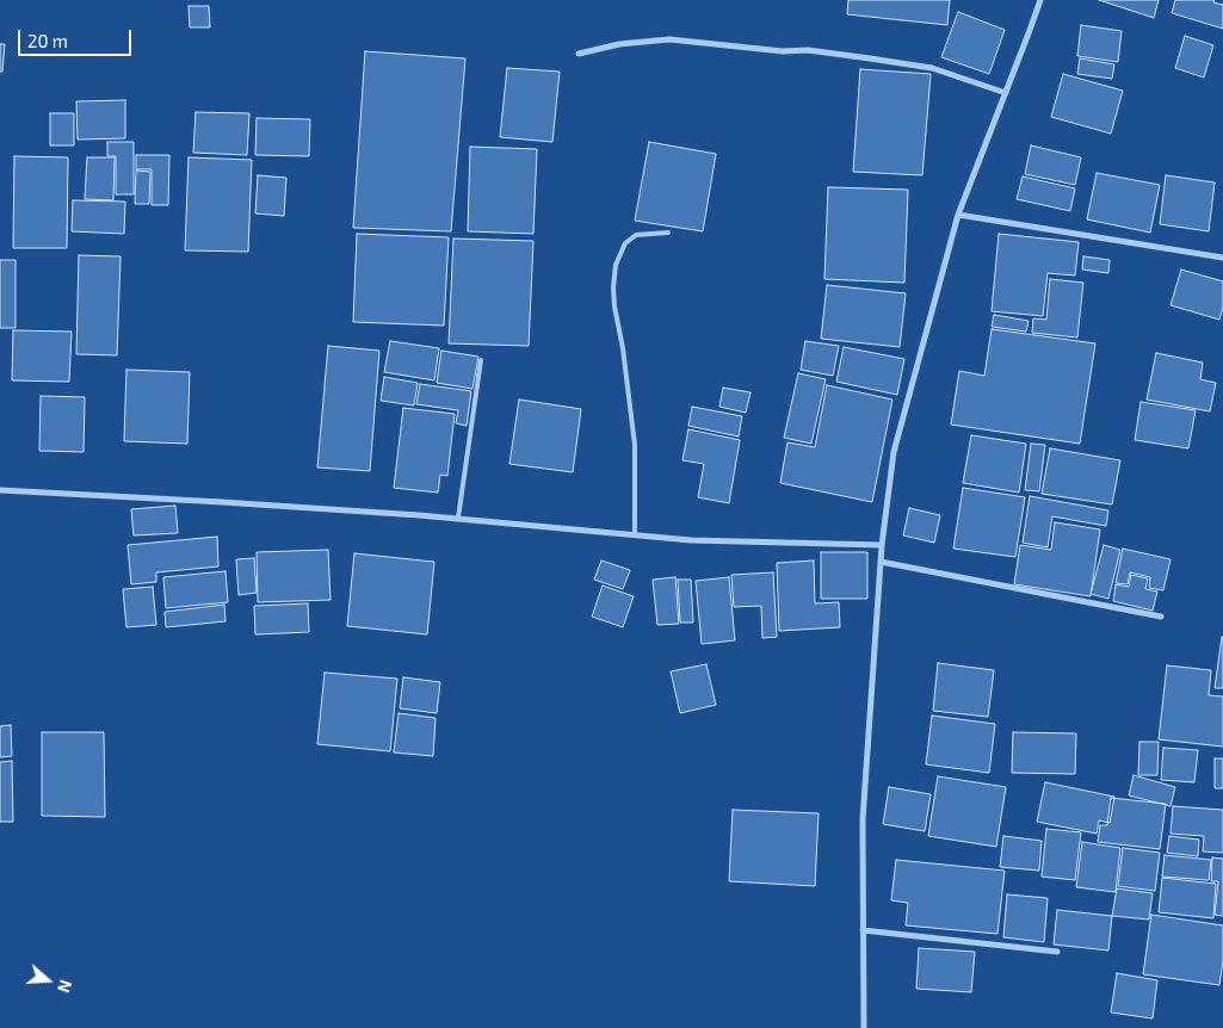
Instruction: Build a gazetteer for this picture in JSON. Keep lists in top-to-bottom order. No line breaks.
{"scale_bar":"20 m","north":"right"}
